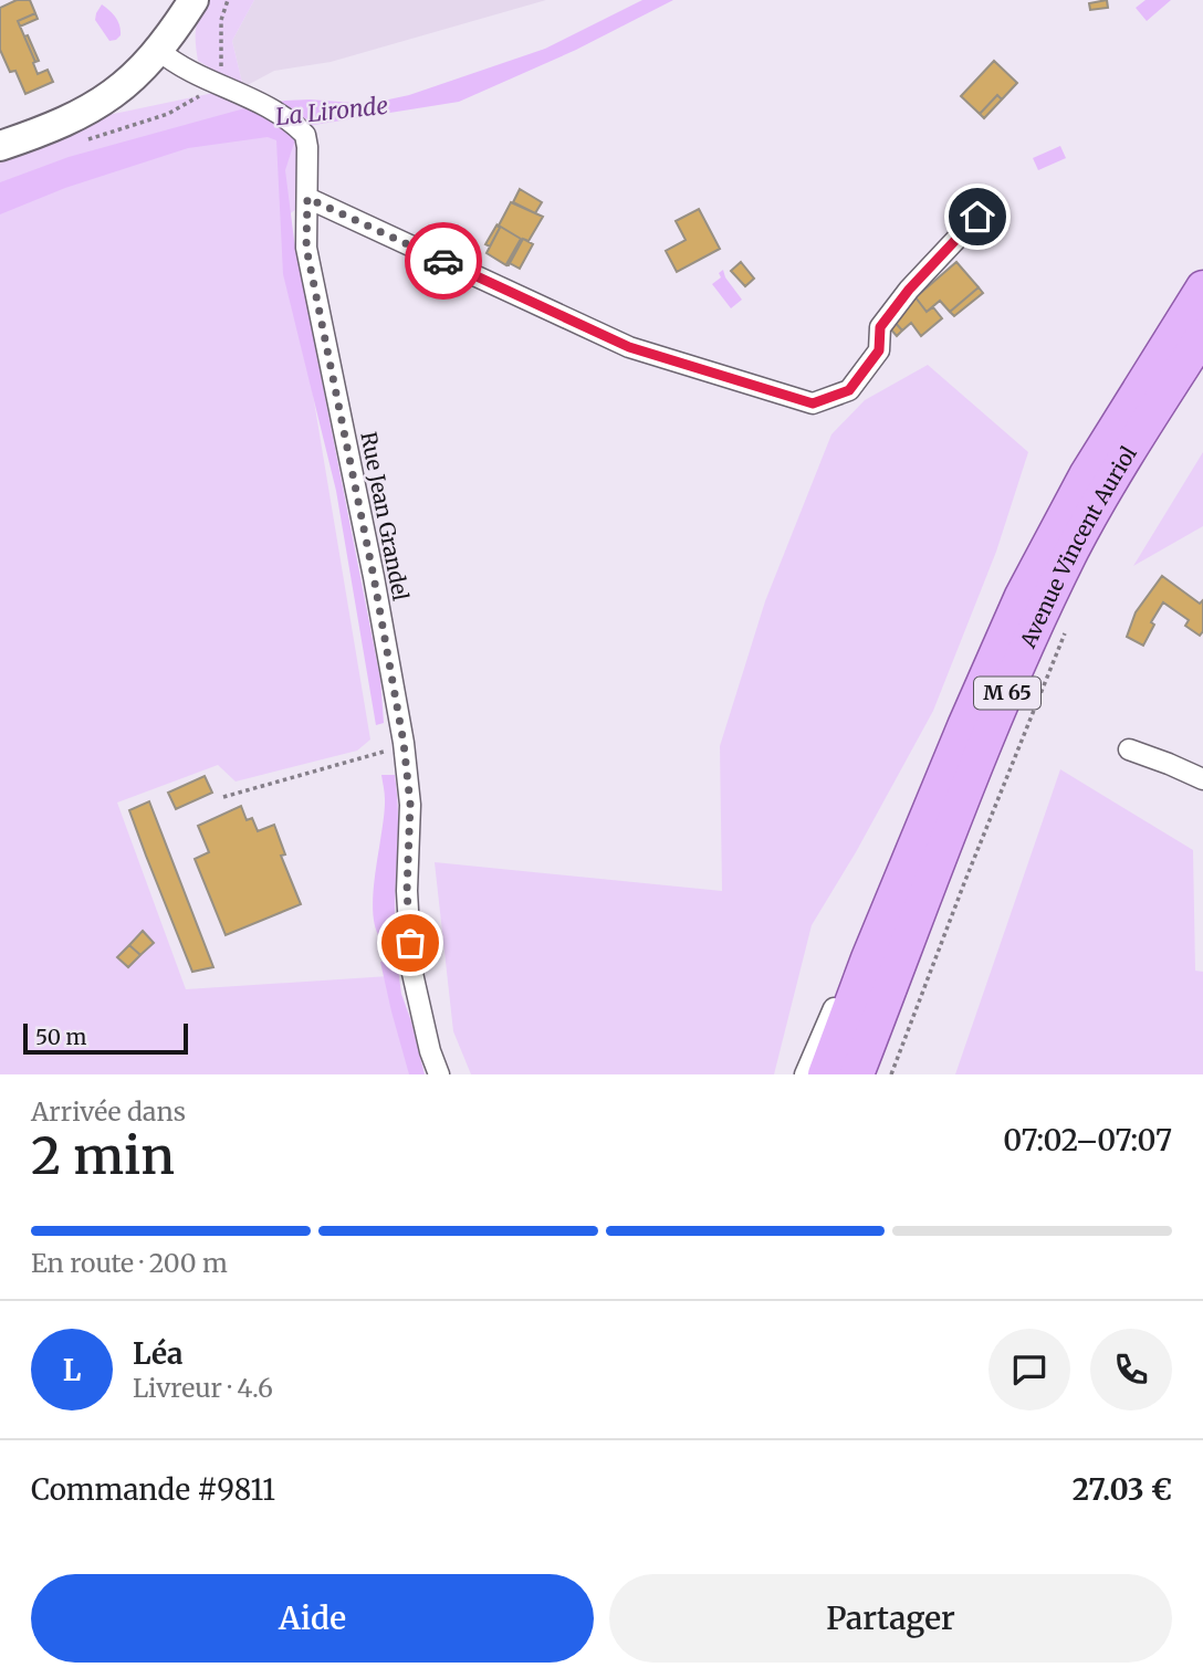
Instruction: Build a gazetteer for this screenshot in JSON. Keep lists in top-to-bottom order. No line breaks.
{"streets":{"main road":["Avenue Vincent Auriol","M 65"],"street":["Rue Jean Grandel"]},"water":["La Lironde"],"scale_bar":"50 m","page":{"scale":"50 m","heading":["2 min","Arrivée dans","07:02–07:07"],"panel":["Léa","Livreur · 4.6","Commande #9811","27.03 €"],"bar":"En route · 200 m","round":"L","buttons":["Aide","Partager"]}}
